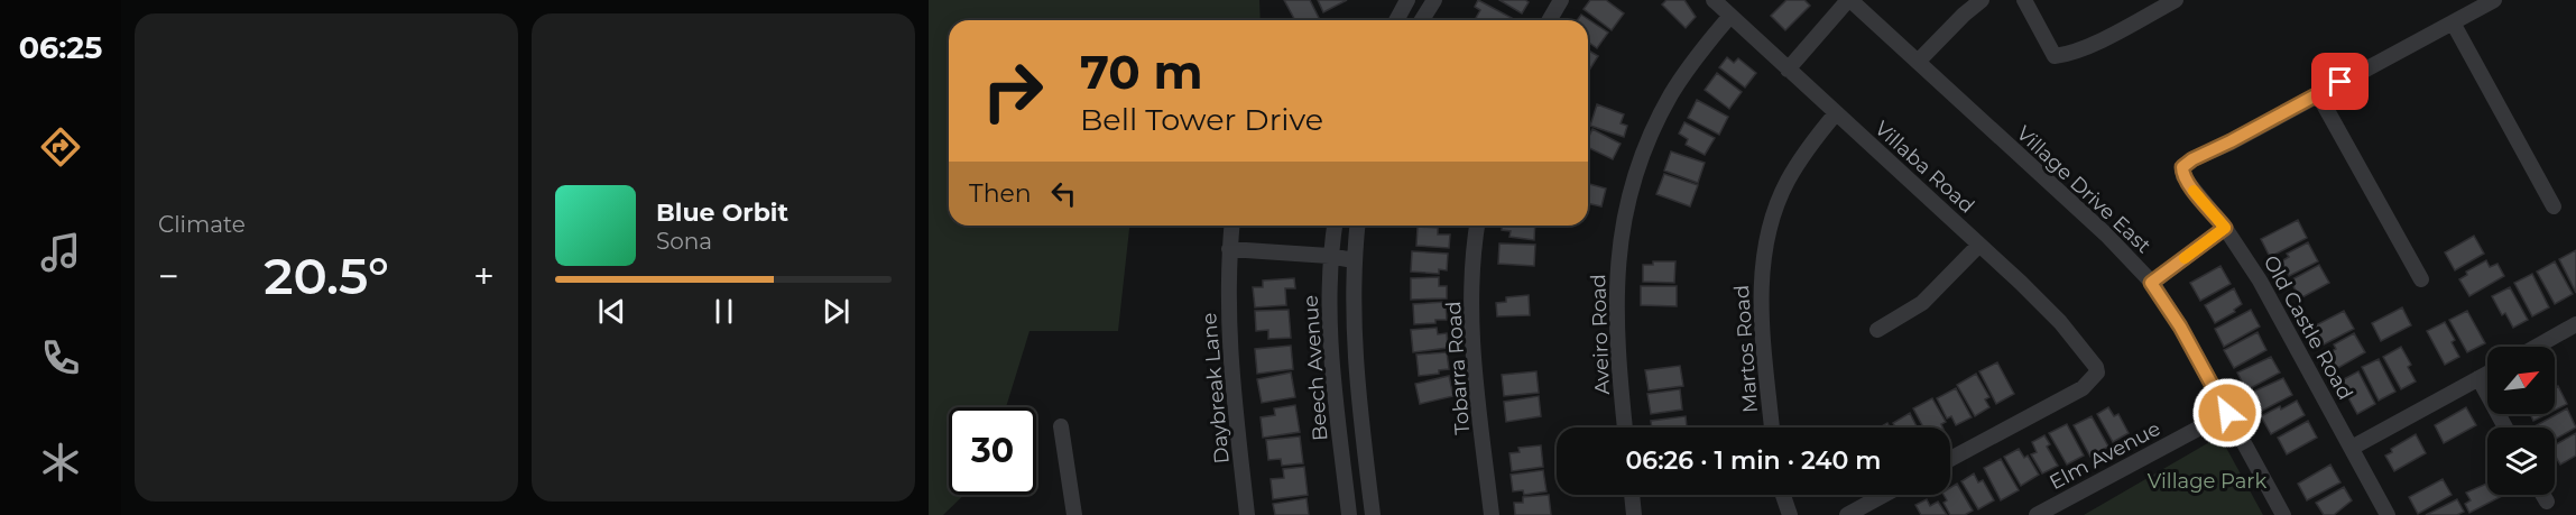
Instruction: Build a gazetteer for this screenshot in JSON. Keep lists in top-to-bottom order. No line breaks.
{"streets":{"street":["Villaba Road","Village Drive East","Old Castle Road","Aveiro Road","Martos Road","Beech Avenue","Tobarra Road","Daybreak Lane","Elm Avenue"]},"crossings":[["Villaba Road","Aveiro Road"],["Villaba Road","Martos Road"],["Village Drive East","Elm Avenue"]],"parks":["Village Park"],"north":"top right","page":{"tabs":"06:25","tile":"Climate","turn":["70 m","Bell Tower Drive"],"then":"Then","song":["Blue Orbit","Sona"],"heat":["−","20.5°","+"],"limit":"30","trip":"06:26 · 1 min · 240 m"}}
